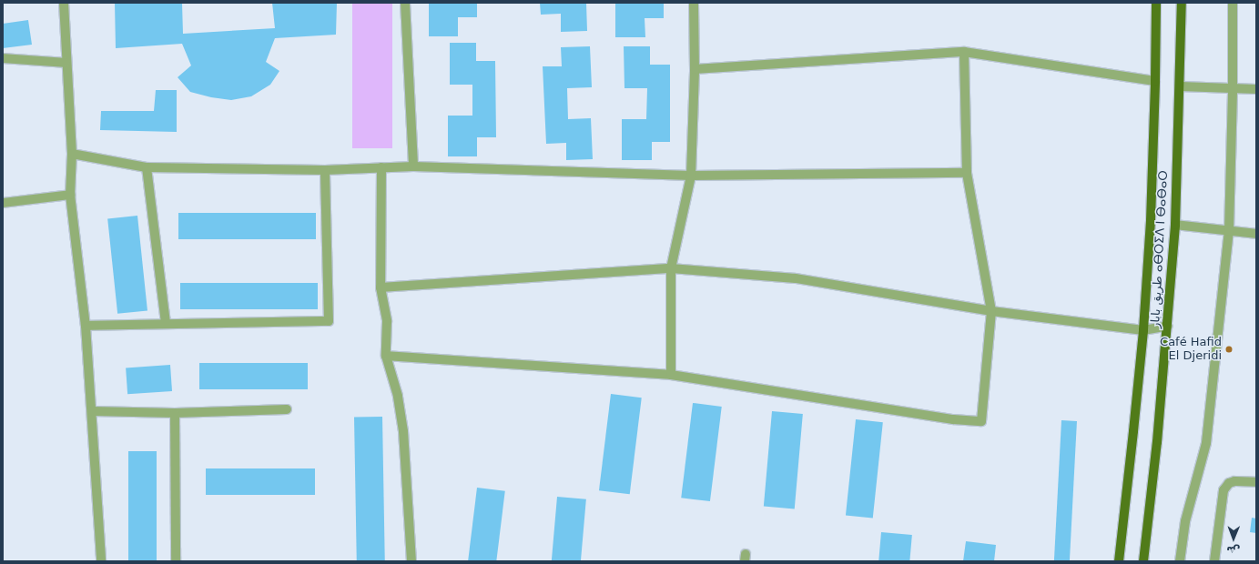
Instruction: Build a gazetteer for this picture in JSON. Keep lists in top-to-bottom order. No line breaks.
{"streets":{"main road":["طريق بابار ⴰⴱⵔⵉⴷ ⵏ ⴱⴰⴱⴰⵔ"]},"places":["Café Hafid El Djeridi"],"north":"bottom"}
